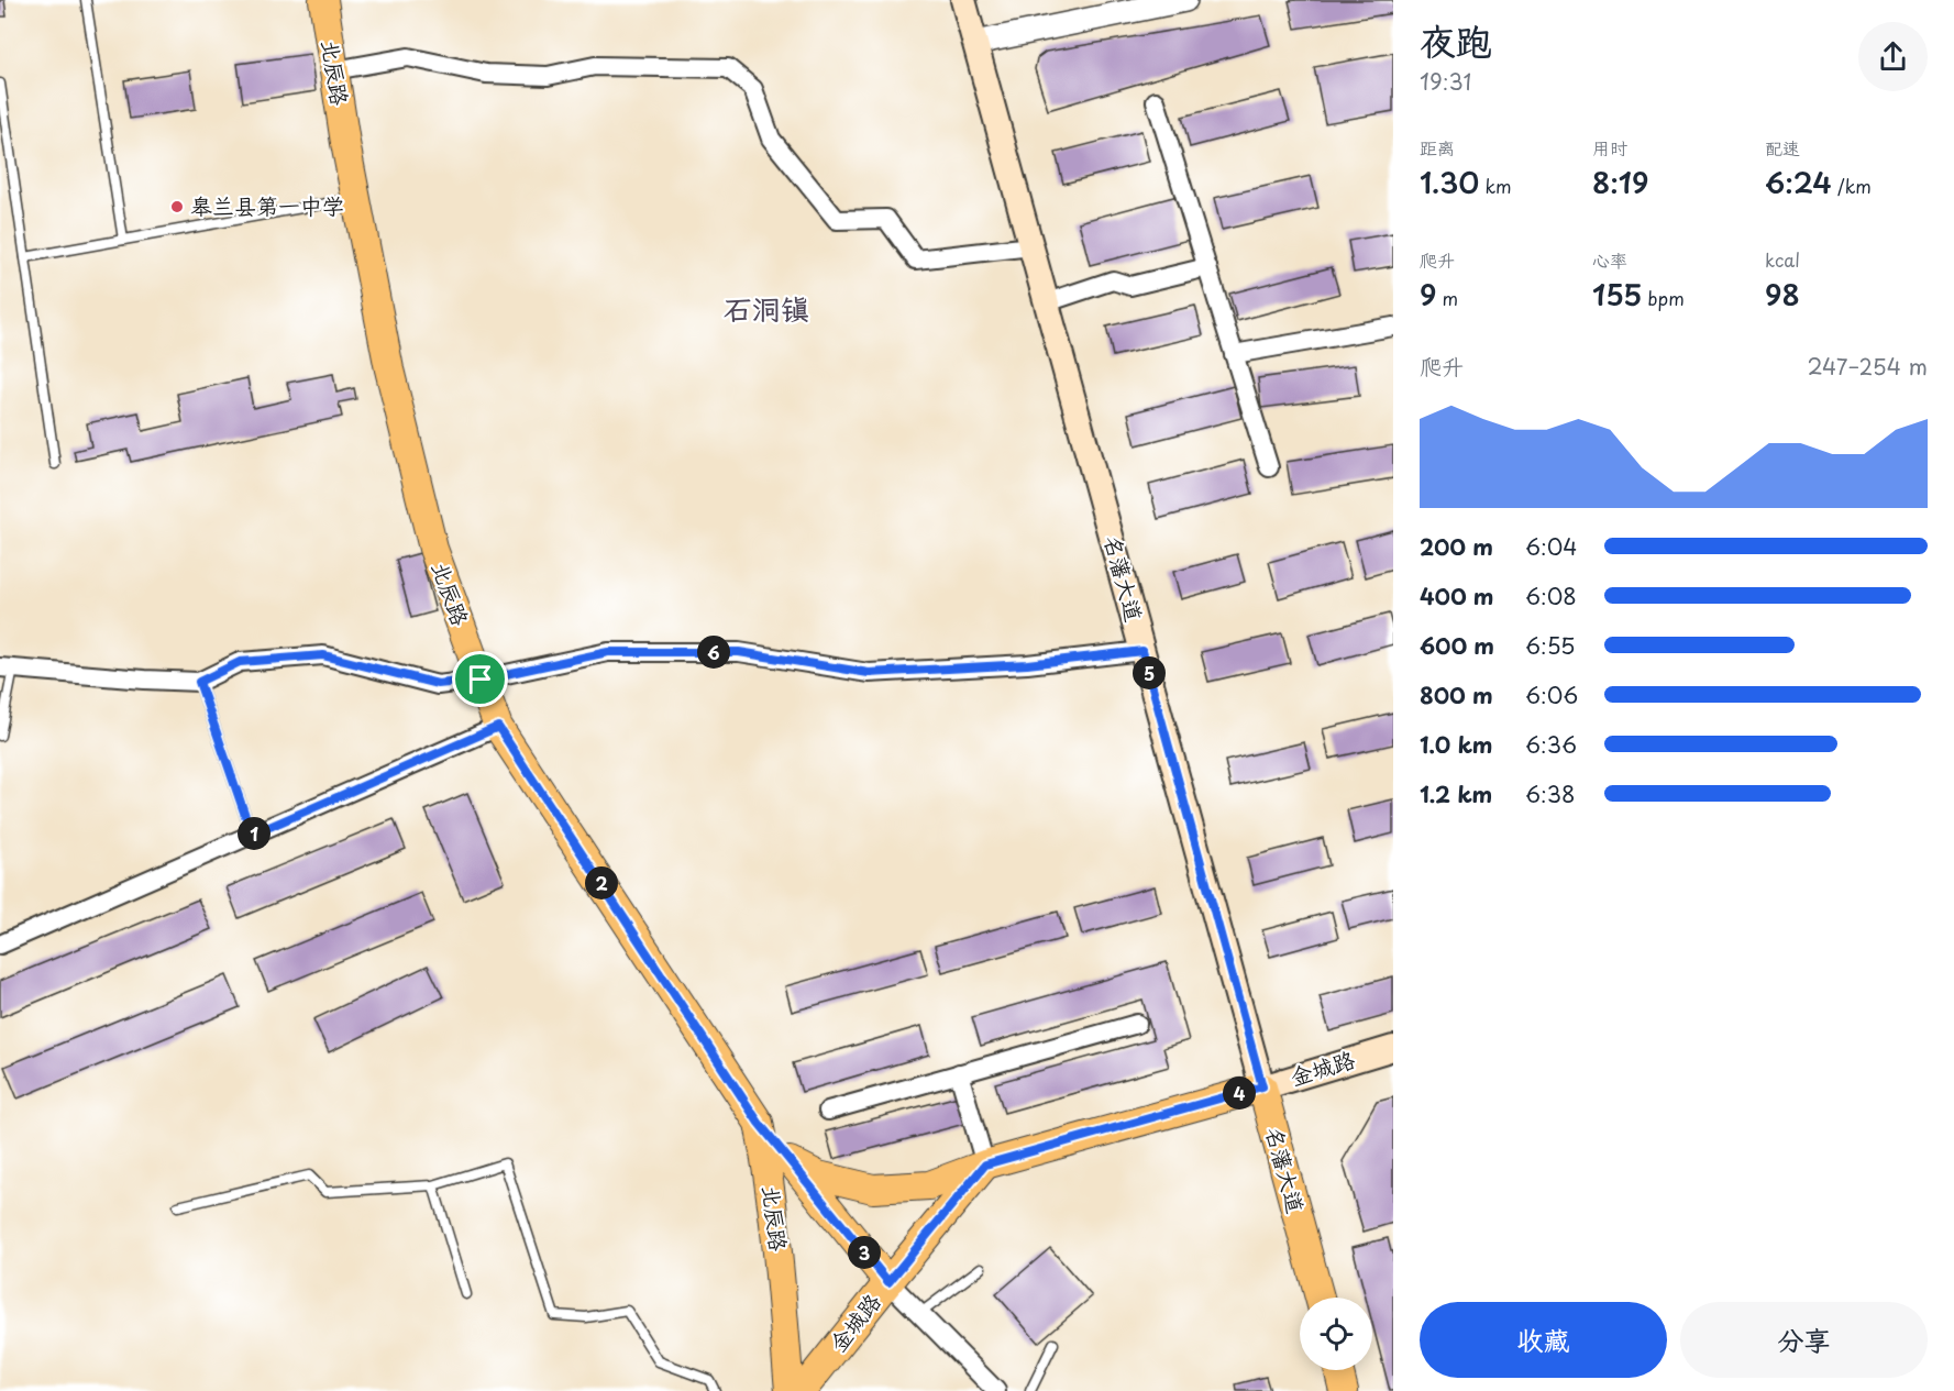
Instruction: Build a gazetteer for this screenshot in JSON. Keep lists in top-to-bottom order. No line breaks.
{"streets":{"main road":["北辰路","名藩大道","金城路"]},"crossings":[["名藩大道","金城路"]],"districts":["石洞镇"],"places":["皋兰县第一中学"],"page":{"heading":["夜跑","19:31"],"stats":[["距离","1.30 km"],["用时","8:19"],["配速","6:24 /km"],["爬升","9 m"],["心率","155 bpm"],["kcal","98"]],"chart":["爬升","247–254 m"],"list":[{"name":"200 m","note":"6:04"},{"name":"400 m","note":"6:08"},{"name":"600 m","note":"6:55"},{"name":"800 m","note":"6:06"},{"name":"1.0 km","note":"6:36"},{"name":"1.2 km","note":"6:38"}],"pins":["6","5","1","2","4","3"],"buttons":["收藏","分享"]}}
